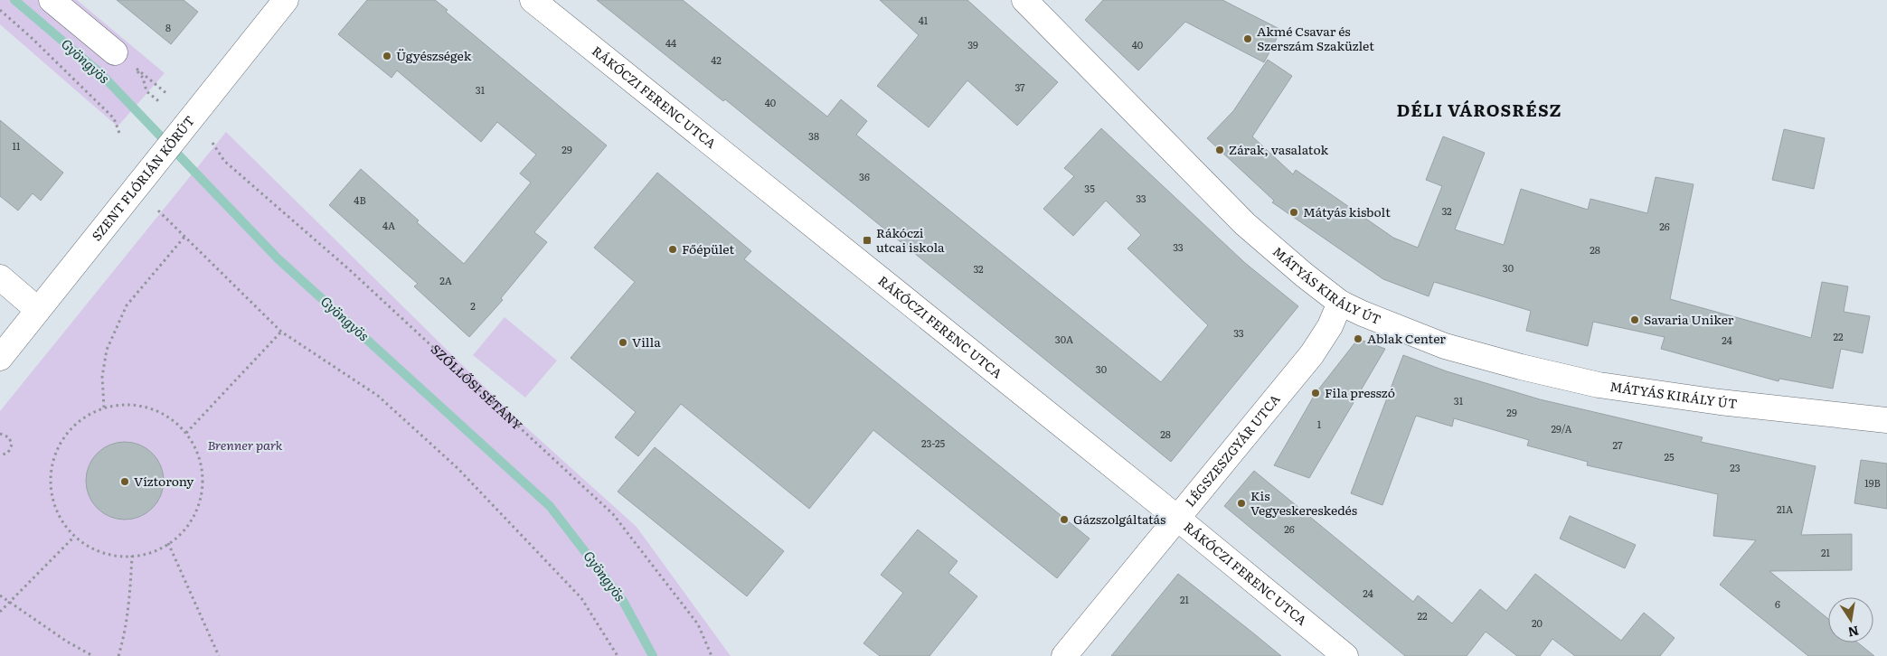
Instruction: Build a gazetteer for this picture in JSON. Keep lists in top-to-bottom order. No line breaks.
{"streets":{"street":["RÁKÓCZI FERENC UTCA","SZENT FLÓRIÁN KÖRÚT","MÁTYÁS KIRÁLY ÚT","LÉGSZESZGYÁR UTCA"],"path":["SZŐLLŐSI SÉTÁNY"]},"crossings":[["RÁKÓCZI FERENC UTCA","LÉGSZESZGYÁR UTCA"],["MÁTYÁS KIRÁLY ÚT","LÉGSZESZGYÁR UTCA"]],"districts":["DÉLI VÁROSRÉSZ"],"water":["Gyöngyös"],"parks":["Brenner park"],"places":{"other":["Akmé Csavar és Szerszám Szaküzlet","Ügyészségek","Zárak, vasalatok","Mátyás kisbolt","Főépület","Savaria Uniker","Ablak Center","Villa","Fila presszó","Víztorony","Kis Vegyeskereskedés","Gázszolgáltatás"],"transit":["Rákóczi utcai iskola"]},"house_numbers":["41","8","44","39","40","42","37","31","40","38","11","29","36","35","33","4B","32","4A","26","33","28","30","32","2A","2","33","22","30A","24","30","31","29","1","29/A","28","23-25","27","25","23","19B","21A","26","21","24","21","6","22","20"],"north":"bottom"}
